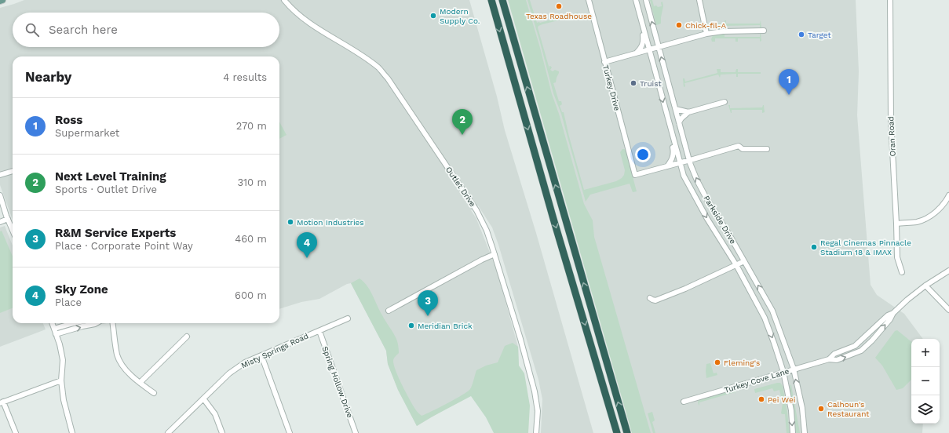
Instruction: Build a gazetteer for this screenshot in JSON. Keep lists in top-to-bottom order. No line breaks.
{"streets":{"street":["Turkey Drive","Oran Road","Outlet Drive","Parkside Drive","Misty Springs Road","Turkey Cove Lane","Spring Hollow Drive"]},"crossings":[["Parkside Drive","Turkey Cove Lane"],["Misty Springs Road","Spring Hollow Drive"]],"places":["Texas Roadhouse","Modern Supply Co.","Chick-fil-A","Target","Truist","Motion Industries","Regal Cinemas Pinnacle Stadium 18 & IMAX","Meridian Brick","Fleming's","Pei Wei","Calhoun's Restaurant"],"page":{"search":"Search here","heading":["Nearby","4 results"],"pins":["1","2","4","3"],"list":[{"mark":"1","name":"Ross","note":"Supermarket","value":"270 m"},{"mark":"2","name":"Next Level Training","note":"Sports · Outlet Drive","value":"310 m"},{"mark":"3","name":"R&M Service Experts","note":"Place · Corporate Point Way","value":"460 m"},{"mark":"4","name":"Sky Zone","note":"Place","value":"600 m"}],"map_buttons":["+","−"]}}
